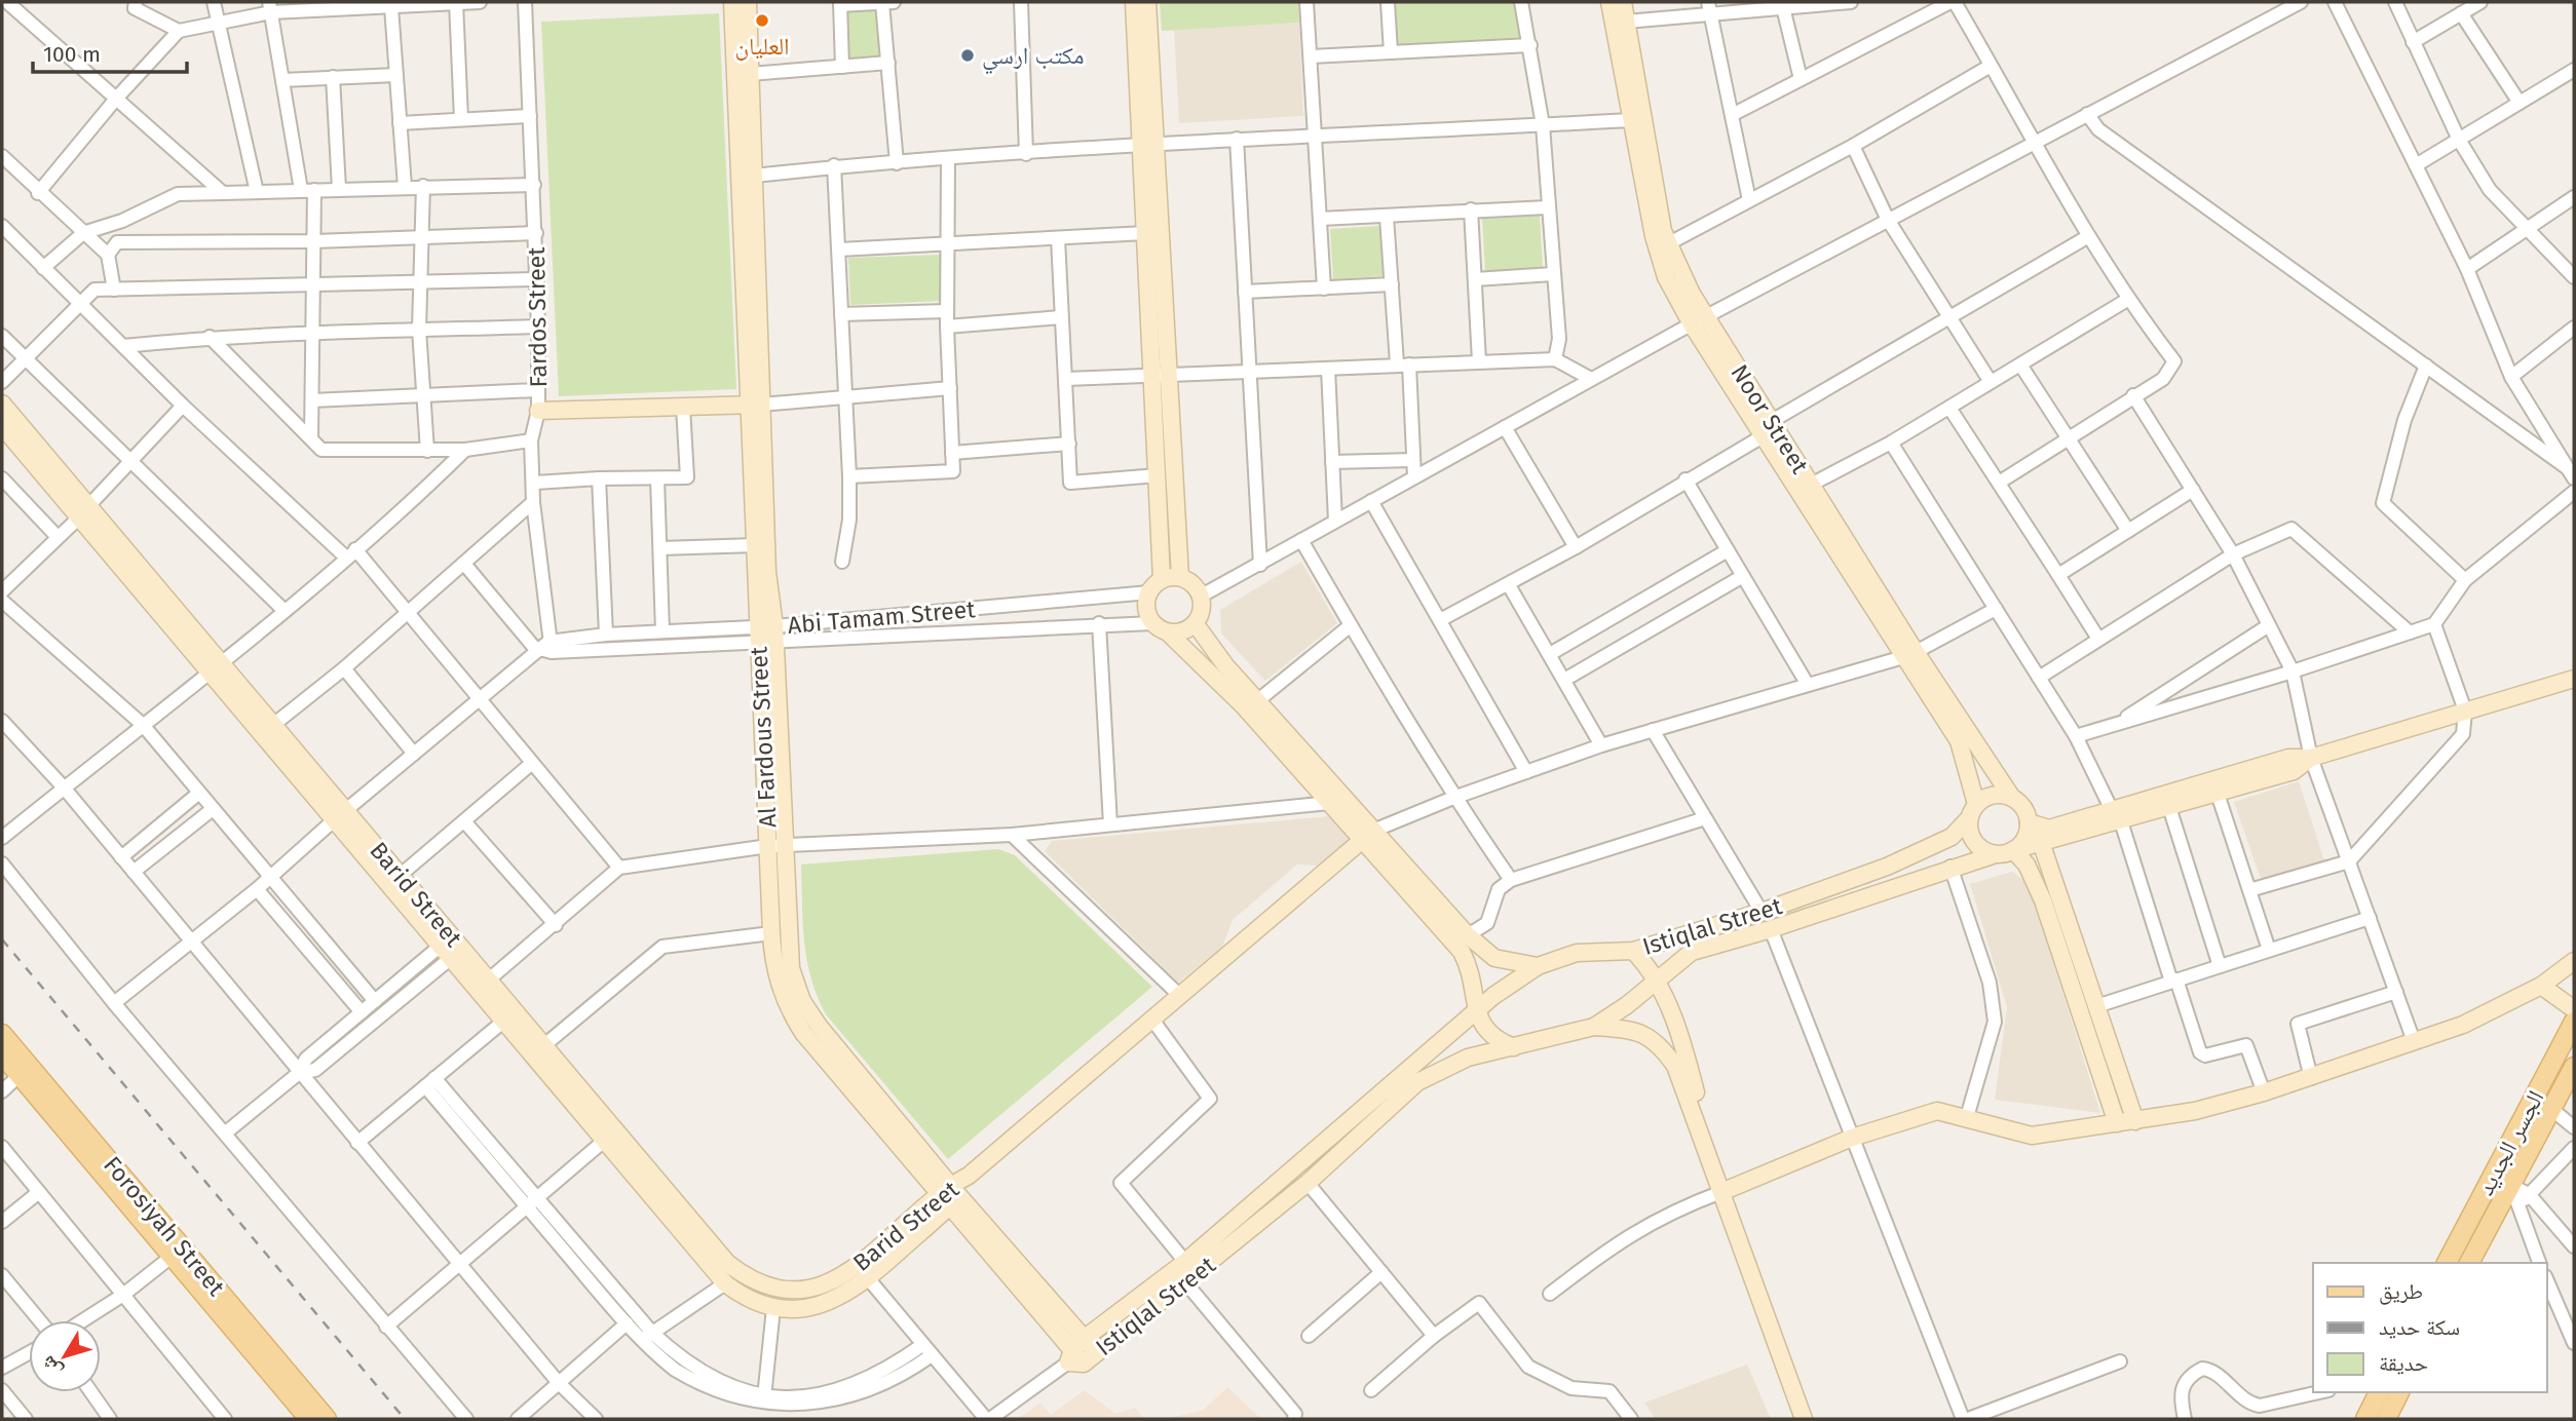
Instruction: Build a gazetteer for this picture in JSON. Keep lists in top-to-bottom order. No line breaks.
{"streets":{"main road":["Fardos Street","Noor Street","Al Fardous Street","Barid Street","Istiqlal Street","الجسر الجديد","Forosiyah Street"],"street":["Abi Tamam Street"]},"crossings":[["Fardos Street","Al Fardous Street"],["Noor Street","Istiqlal Street"],["Abi Tamam Street","Al Fardous Street"],["Al Fardous Street","Barid Street"],["Al Fardous Street","Istiqlal Street"]],"places":["العليان","مكتب ارسي"],"legend":["طريق","سكة حديد","حديقة"],"scale_bar":"100 m","north":"bottom left"}
